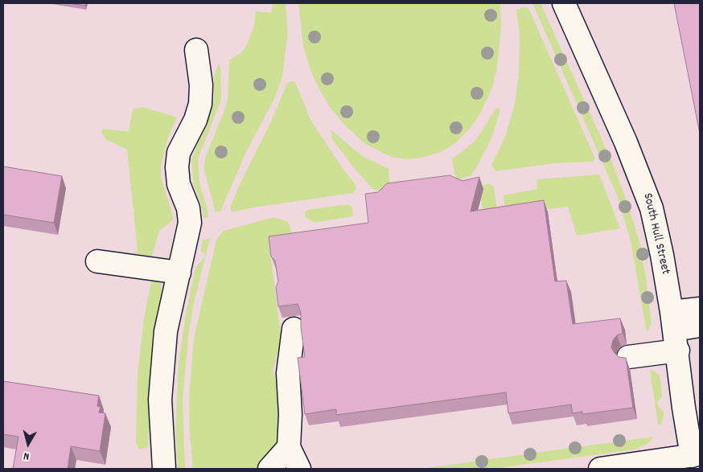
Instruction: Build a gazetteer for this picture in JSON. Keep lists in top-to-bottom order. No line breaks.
{"streets":{"street":["South Hull Street"]},"north":"bottom"}
